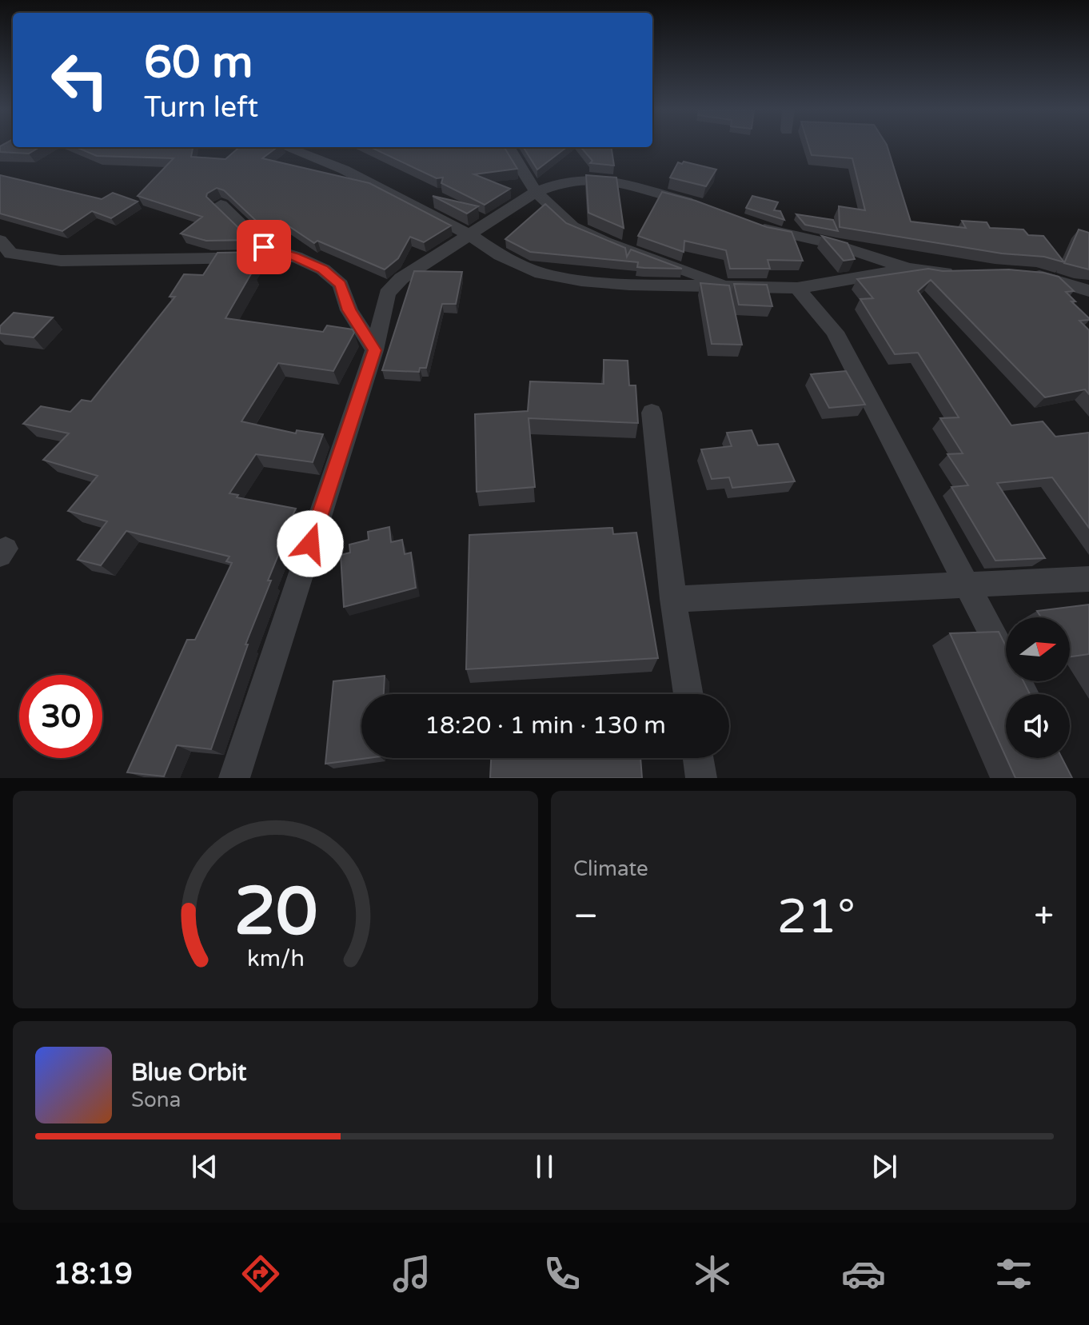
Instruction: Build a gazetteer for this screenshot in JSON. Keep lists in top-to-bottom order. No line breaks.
{"north":"right","page":{"turn":["60 m","Turn left"],"limit":"30","trip":"18:20 · 1 min · 130 m","tile":"Climate","heat":["−","21°","+"],"song":["Blue Orbit","Sona"],"tabs":"18:19","gauge":["20","km/h"]}}
